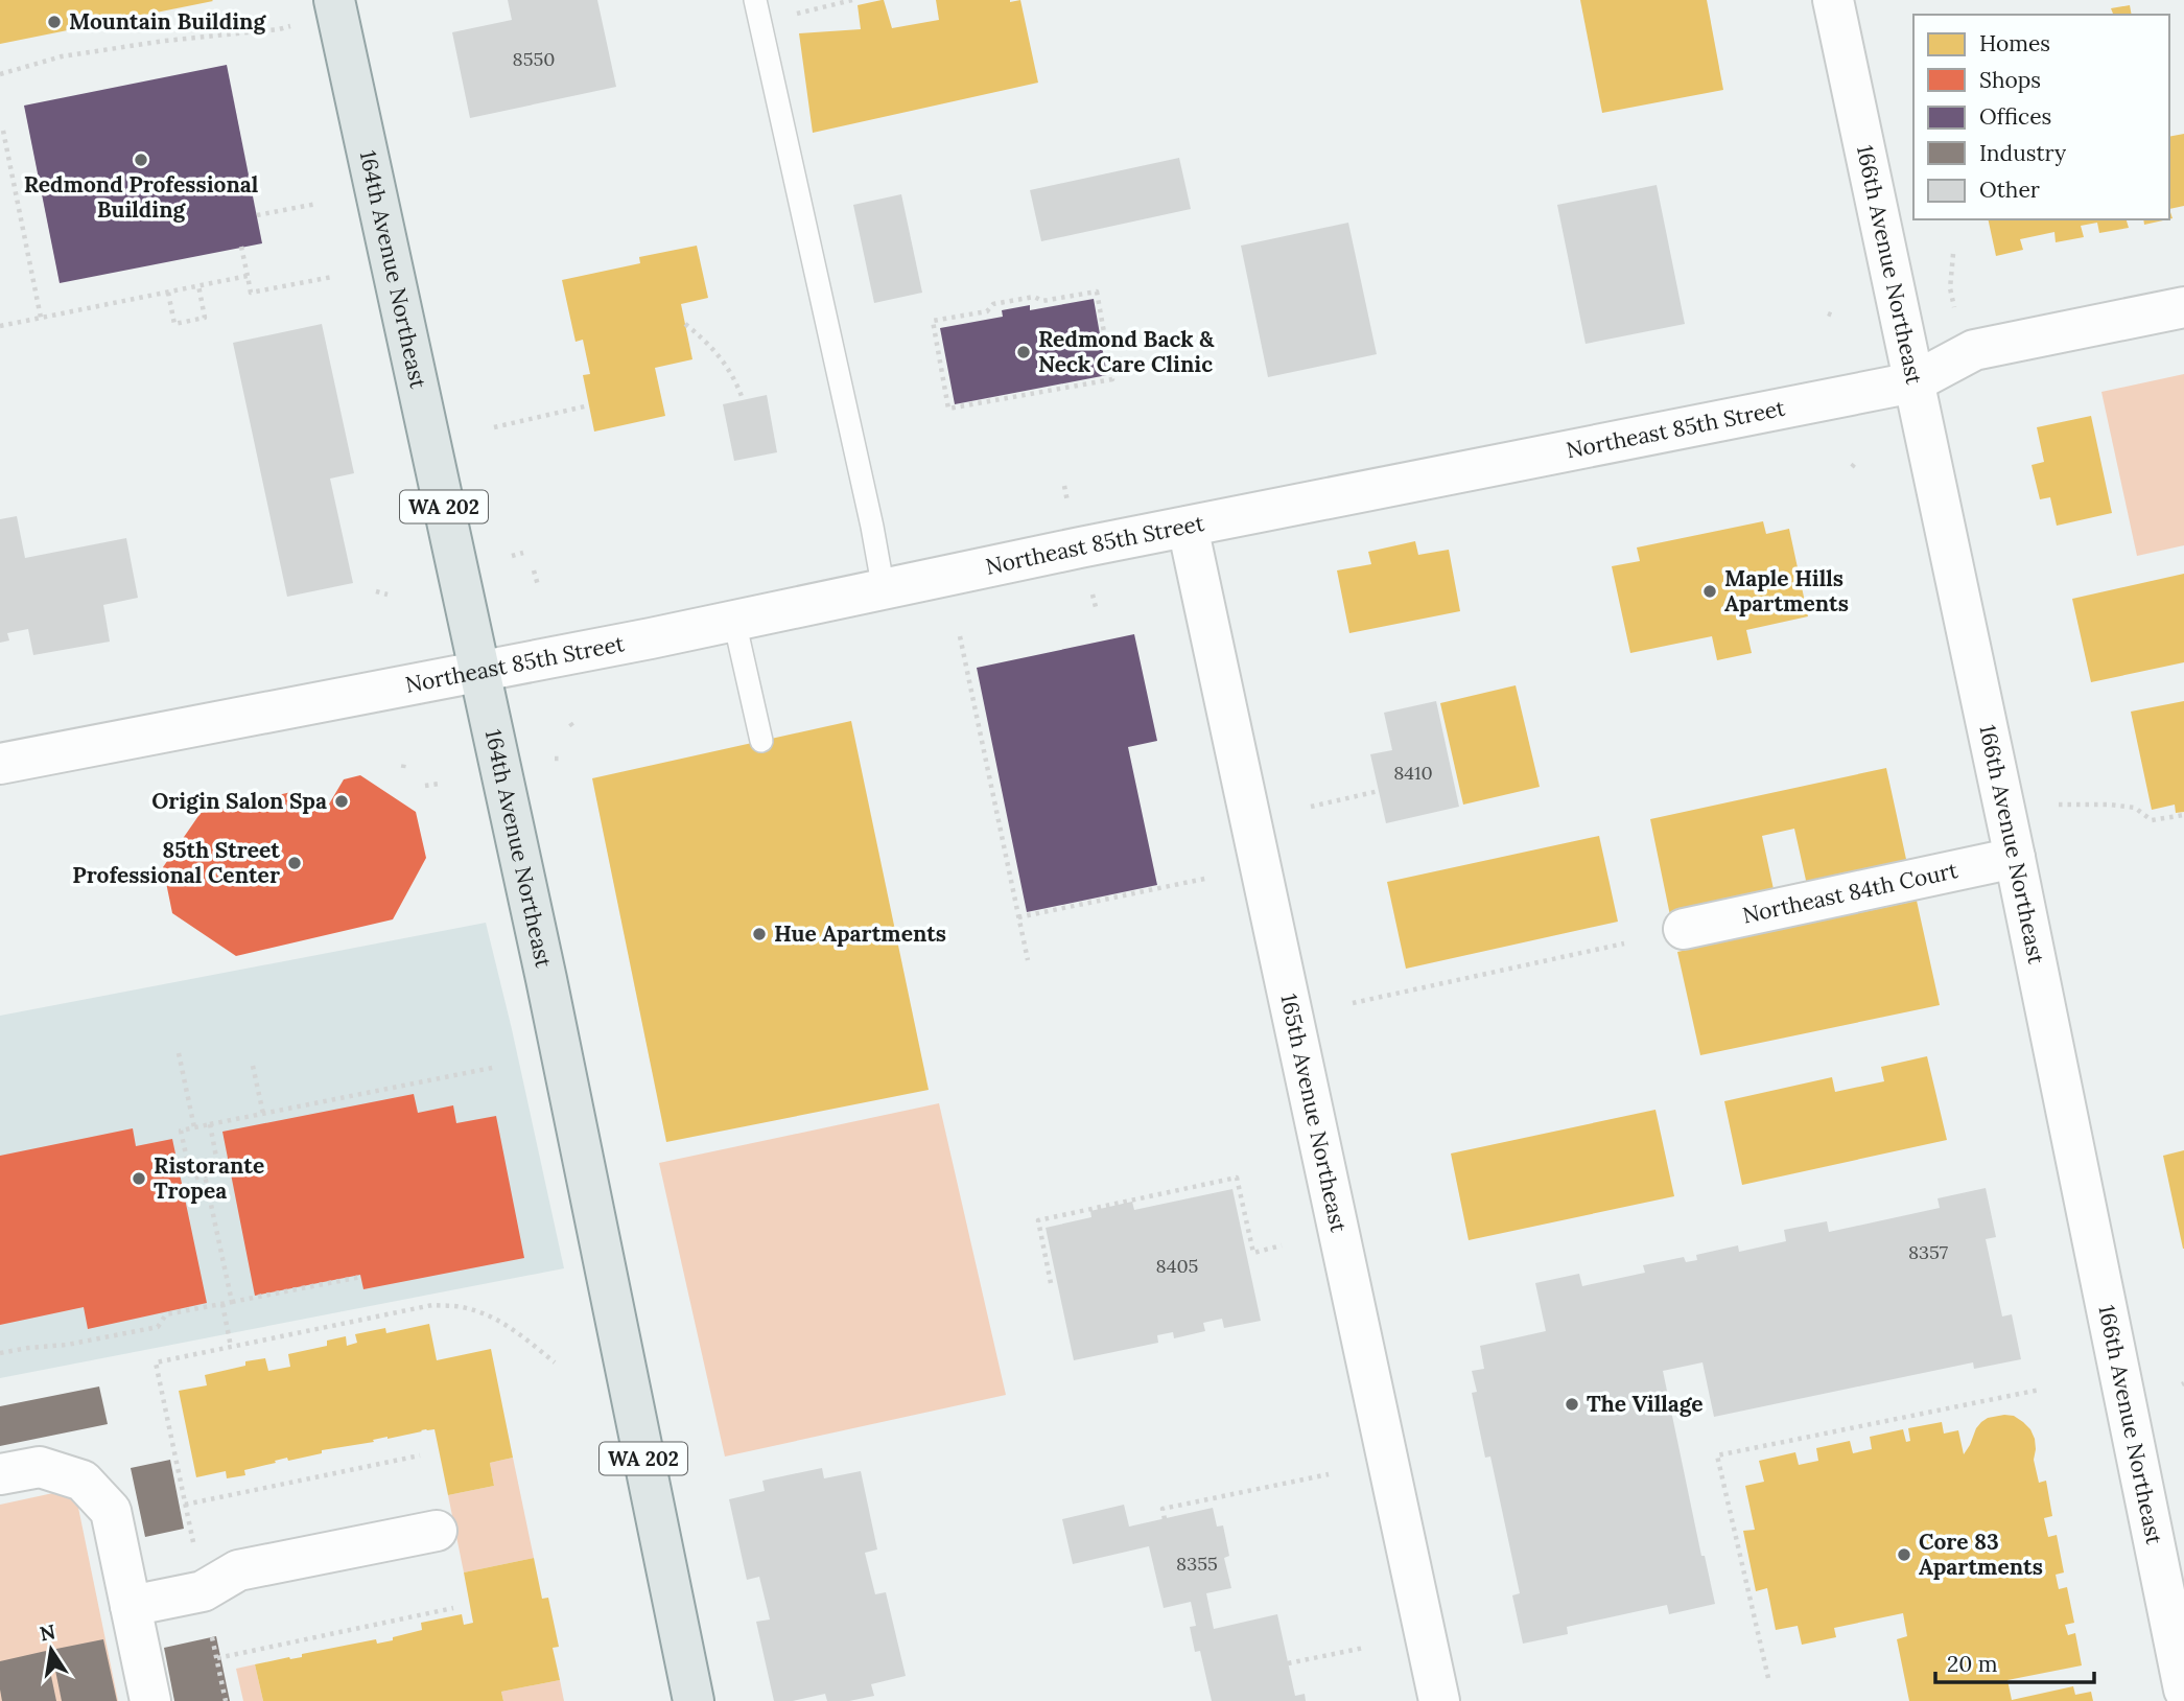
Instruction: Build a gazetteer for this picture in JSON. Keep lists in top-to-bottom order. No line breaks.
{"streets":{"main road":["164th Avenue Northeast","WA 202"],"street":["166th Avenue Northeast","Northeast 85th Street","Northeast 84th Court","165th Avenue Northeast"]},"crossings":[["166th Avenue Northeast","Northeast 85th Street"],["166th Avenue Northeast","Northeast 84th Court"],["164th Avenue Northeast","Northeast 85th Street"],["Northeast 85th Street","165th Avenue Northeast"]],"places":["Mountain Building","Redmond Professional Building","Redmond Back & Neck Care Clinic","Maple Hills Apartments","Origin Salon Spa","85th Street Professional Center","Hue Apartments","Ristorante Tropea","The Village","Core 83 Apartments"],"house_numbers":["8550","8410","8357","8405","8355"],"legend":["Homes","Shops","Offices","Industry","Other"],"scale_bar":"20 m","north":"top"}
